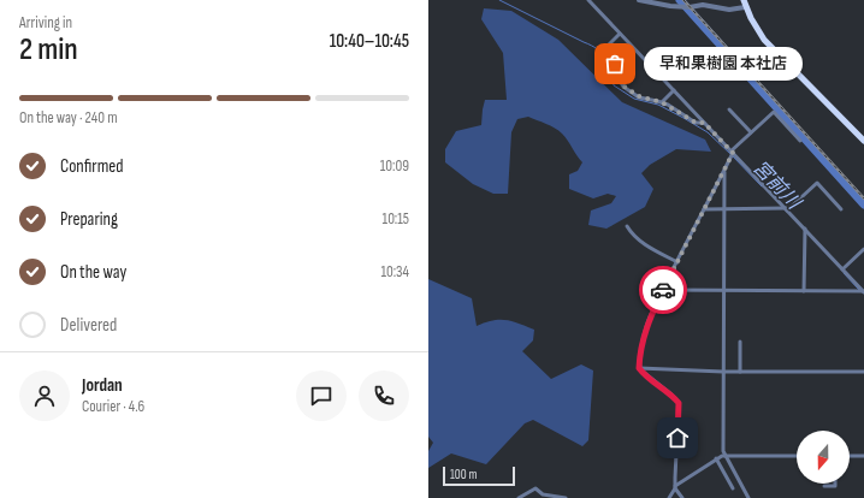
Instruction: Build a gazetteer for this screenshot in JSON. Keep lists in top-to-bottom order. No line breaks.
{"water":["宮前川"],"places":["早和果樹園 本社店"],"scale_bar":"100 m","north":"bottom","page":{"heading":["2 min","Arriving in","10:40–10:45"],"panel":["Jordan","Courier · 4.6"],"bubble":"早和果樹園 本社店","bar":"On the way · 240 m","list":[["Confirmed","10:09"],["Preparing","10:15"],["On the way","10:34"],"Delivered"],"scale":"100 m"}}
